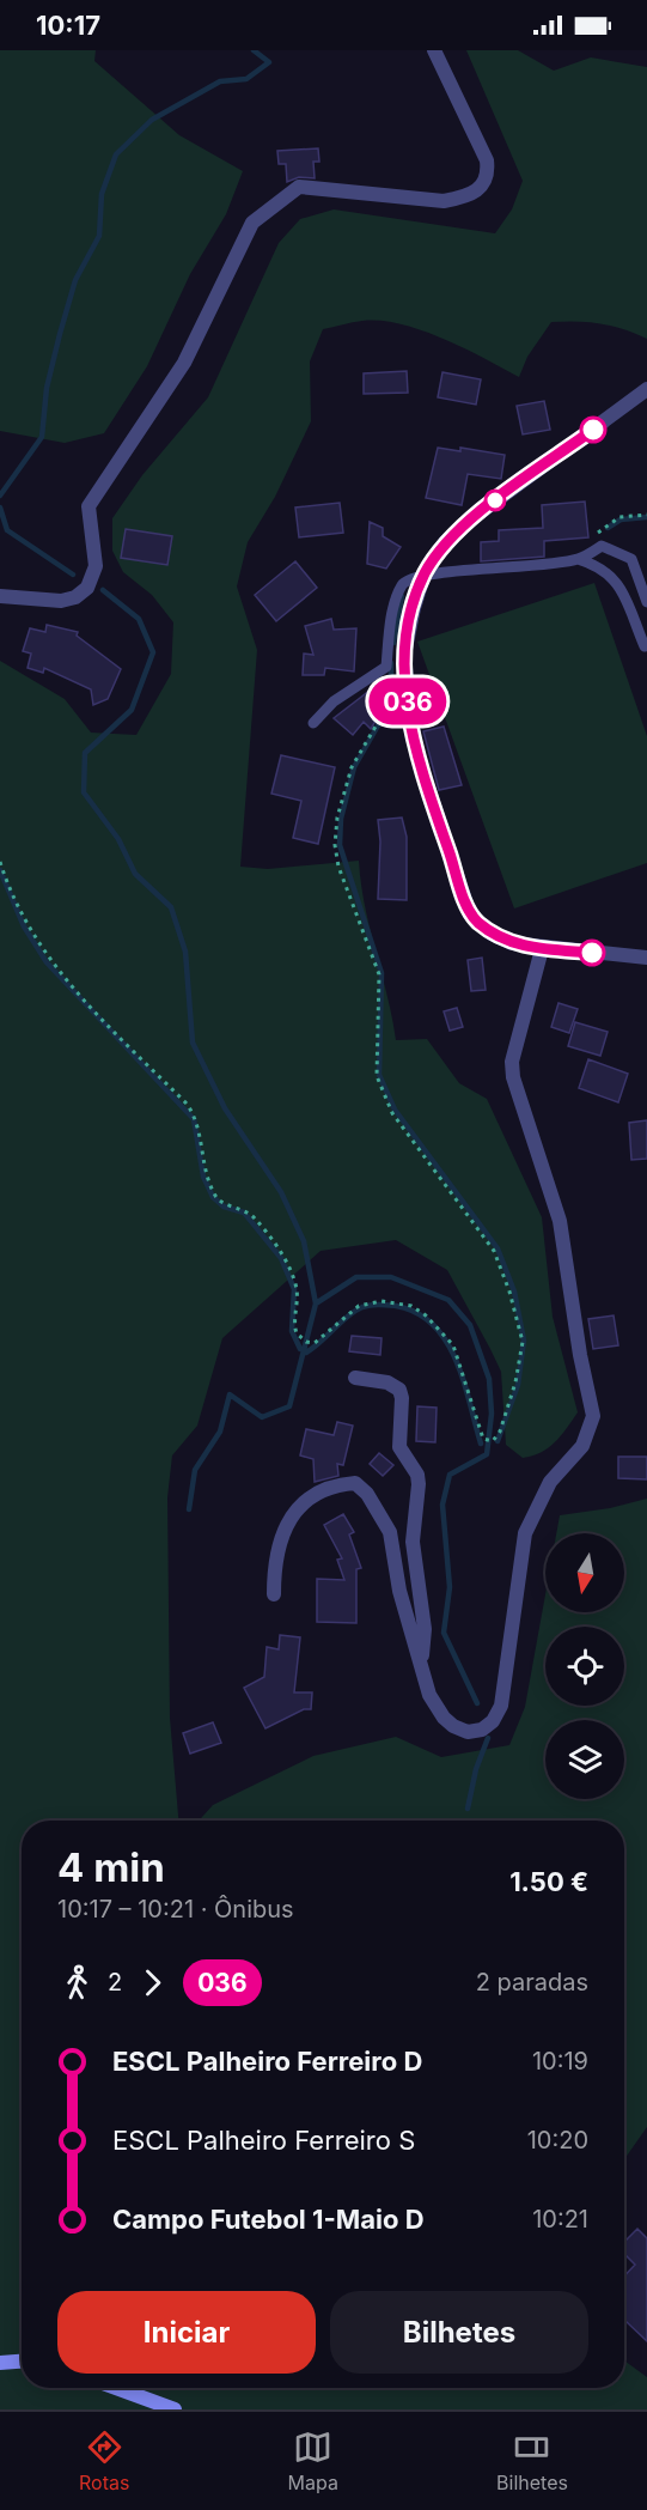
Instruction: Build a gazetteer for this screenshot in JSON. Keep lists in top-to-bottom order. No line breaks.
{"lines":["bus line 036"],"north":"bottom","page":{"status":"10:17","on_map":"036","heading":["4 min","10:17 – 10:21 · Ônibus","1.50 €"],"legs":["2","036","2 paradas"],"list":[{"name":"ESCL Palheiro Ferreiro D","value":"10:19"},{"name":"ESCL Palheiro Ferreiro S","value":"10:20"},{"name":"Campo Futebol 1-Maio D","value":"10:21"}],"buttons":["Iniciar","Bilhetes"],"tabs":["Rotas","Mapa","Bilhetes"]}}
